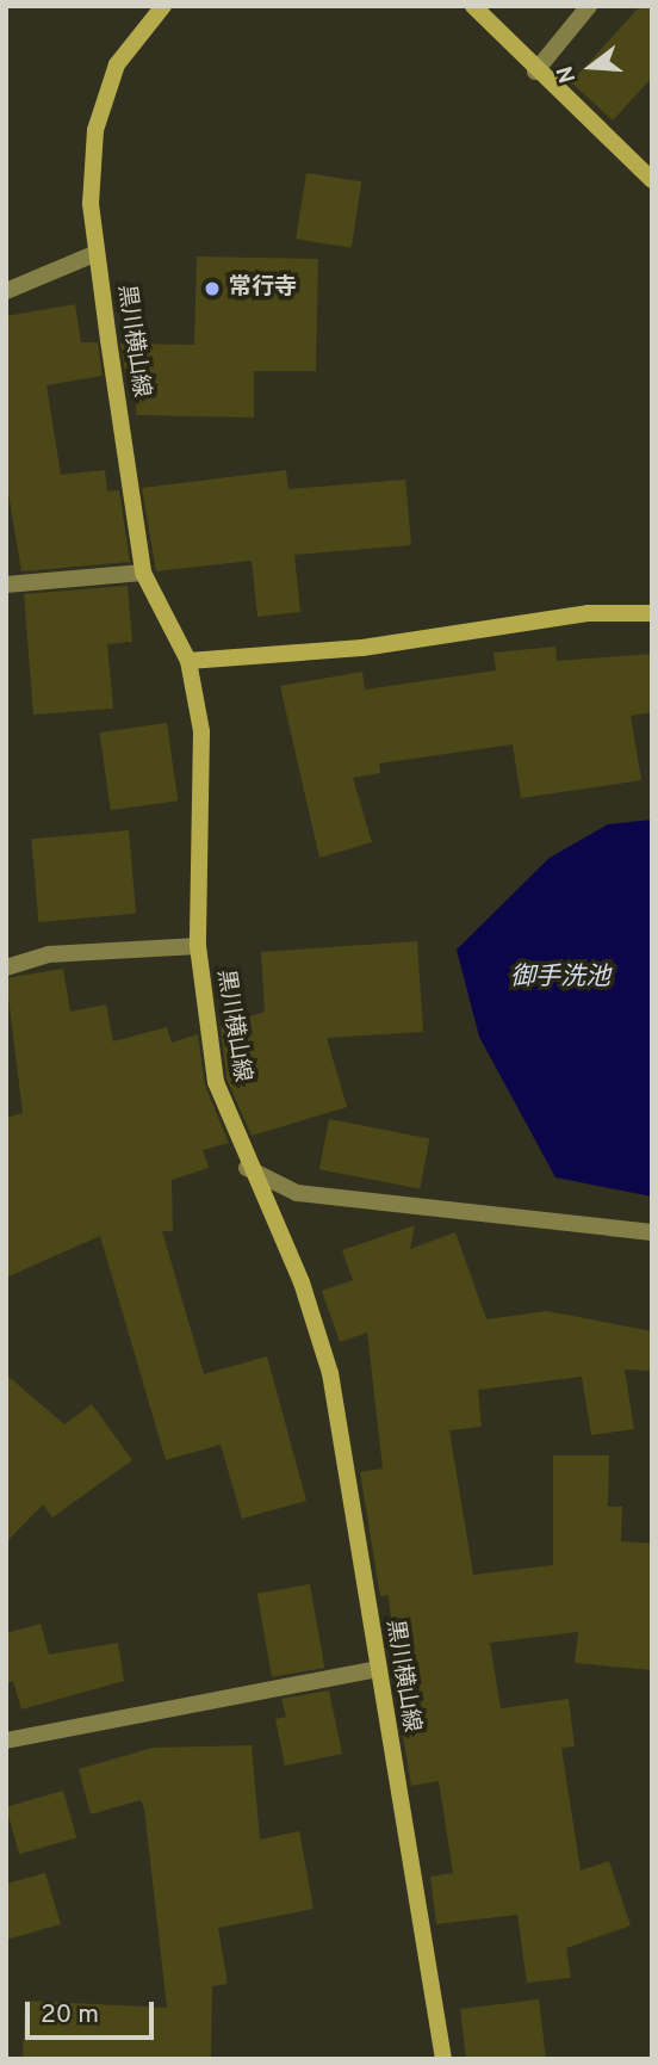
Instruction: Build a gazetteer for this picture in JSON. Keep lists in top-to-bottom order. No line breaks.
{"streets":{"main road":["黒川横山線"]},"water":["御手洗池"],"places":["常行寺"],"scale_bar":"20 m","north":"left"}
